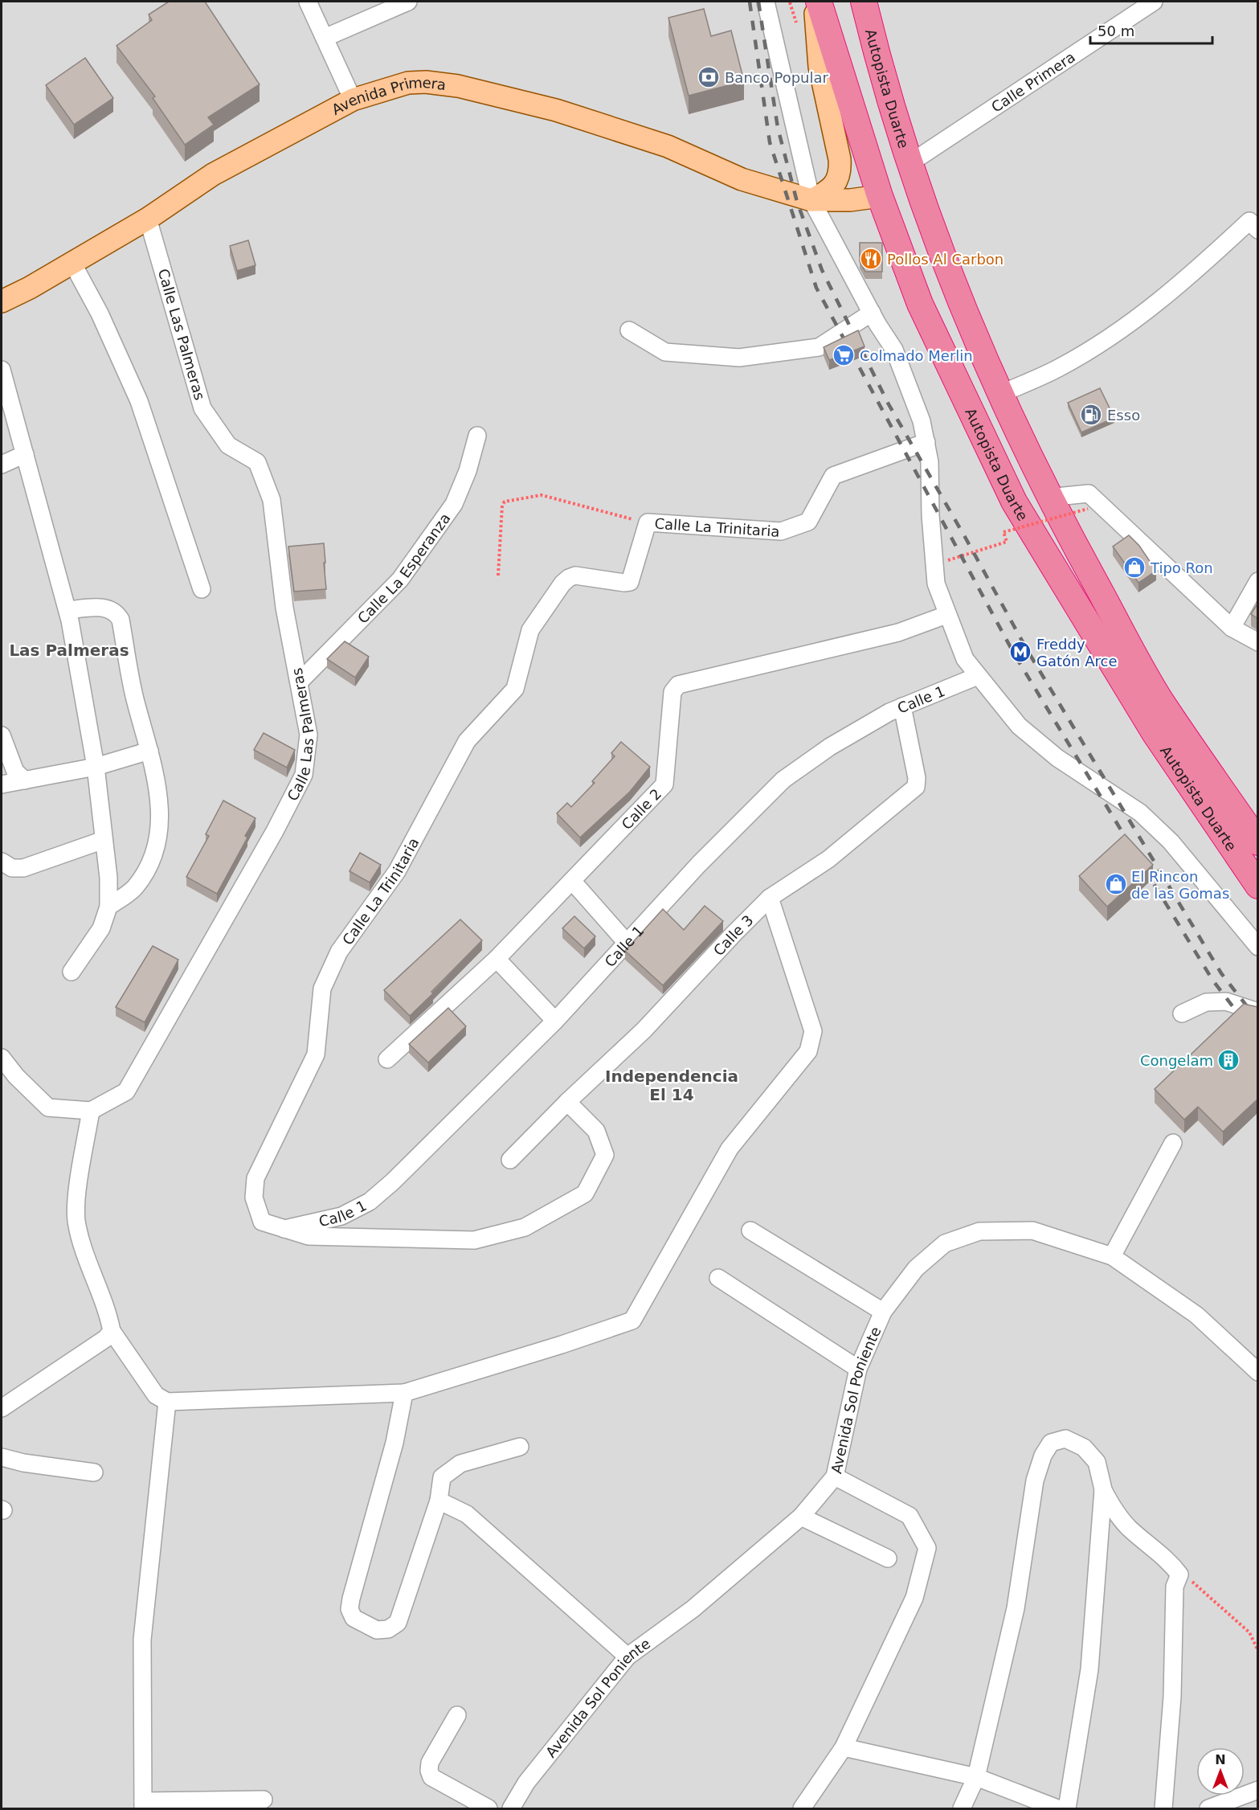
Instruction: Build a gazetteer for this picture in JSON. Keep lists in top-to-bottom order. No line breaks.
{"streets":{"highway":["Autopista Duarte"],"main road":["Avenida Primera"],"street":["Calle Primera","Calle Las Palmeras","Calle La Trinitaria","Calle La Esperanza","Calle 1","Calle 2","Calle 3","Avenida Sol Poniente"]},"crossings":[["Calle Primera","Autopista Duarte"],["Autopista Duarte","Avenida Primera"],["Avenida Primera","Calle Las Palmeras"],["Calle Las Palmeras","Calle La Esperanza"],["Calle La Trinitaria","Calle 1"],["Calle La Trinitaria","Calle 3"],["Calle 1","Calle 3"]],"districts":["Las Palmeras","Independencia El 14"],"places":{"bank":["Banco Popular"],"restaurant":["Pollos Al Carbon"],"supermarket":["Colmado Merlin"],"fuel station":["Esso"],"shop":["Tipo Ron","El Rincon de las Gomas"],"metro station":["Freddy Gatón Arce"],"building":["Congelam"]},"scale_bar":"50 m","north":"top"}
